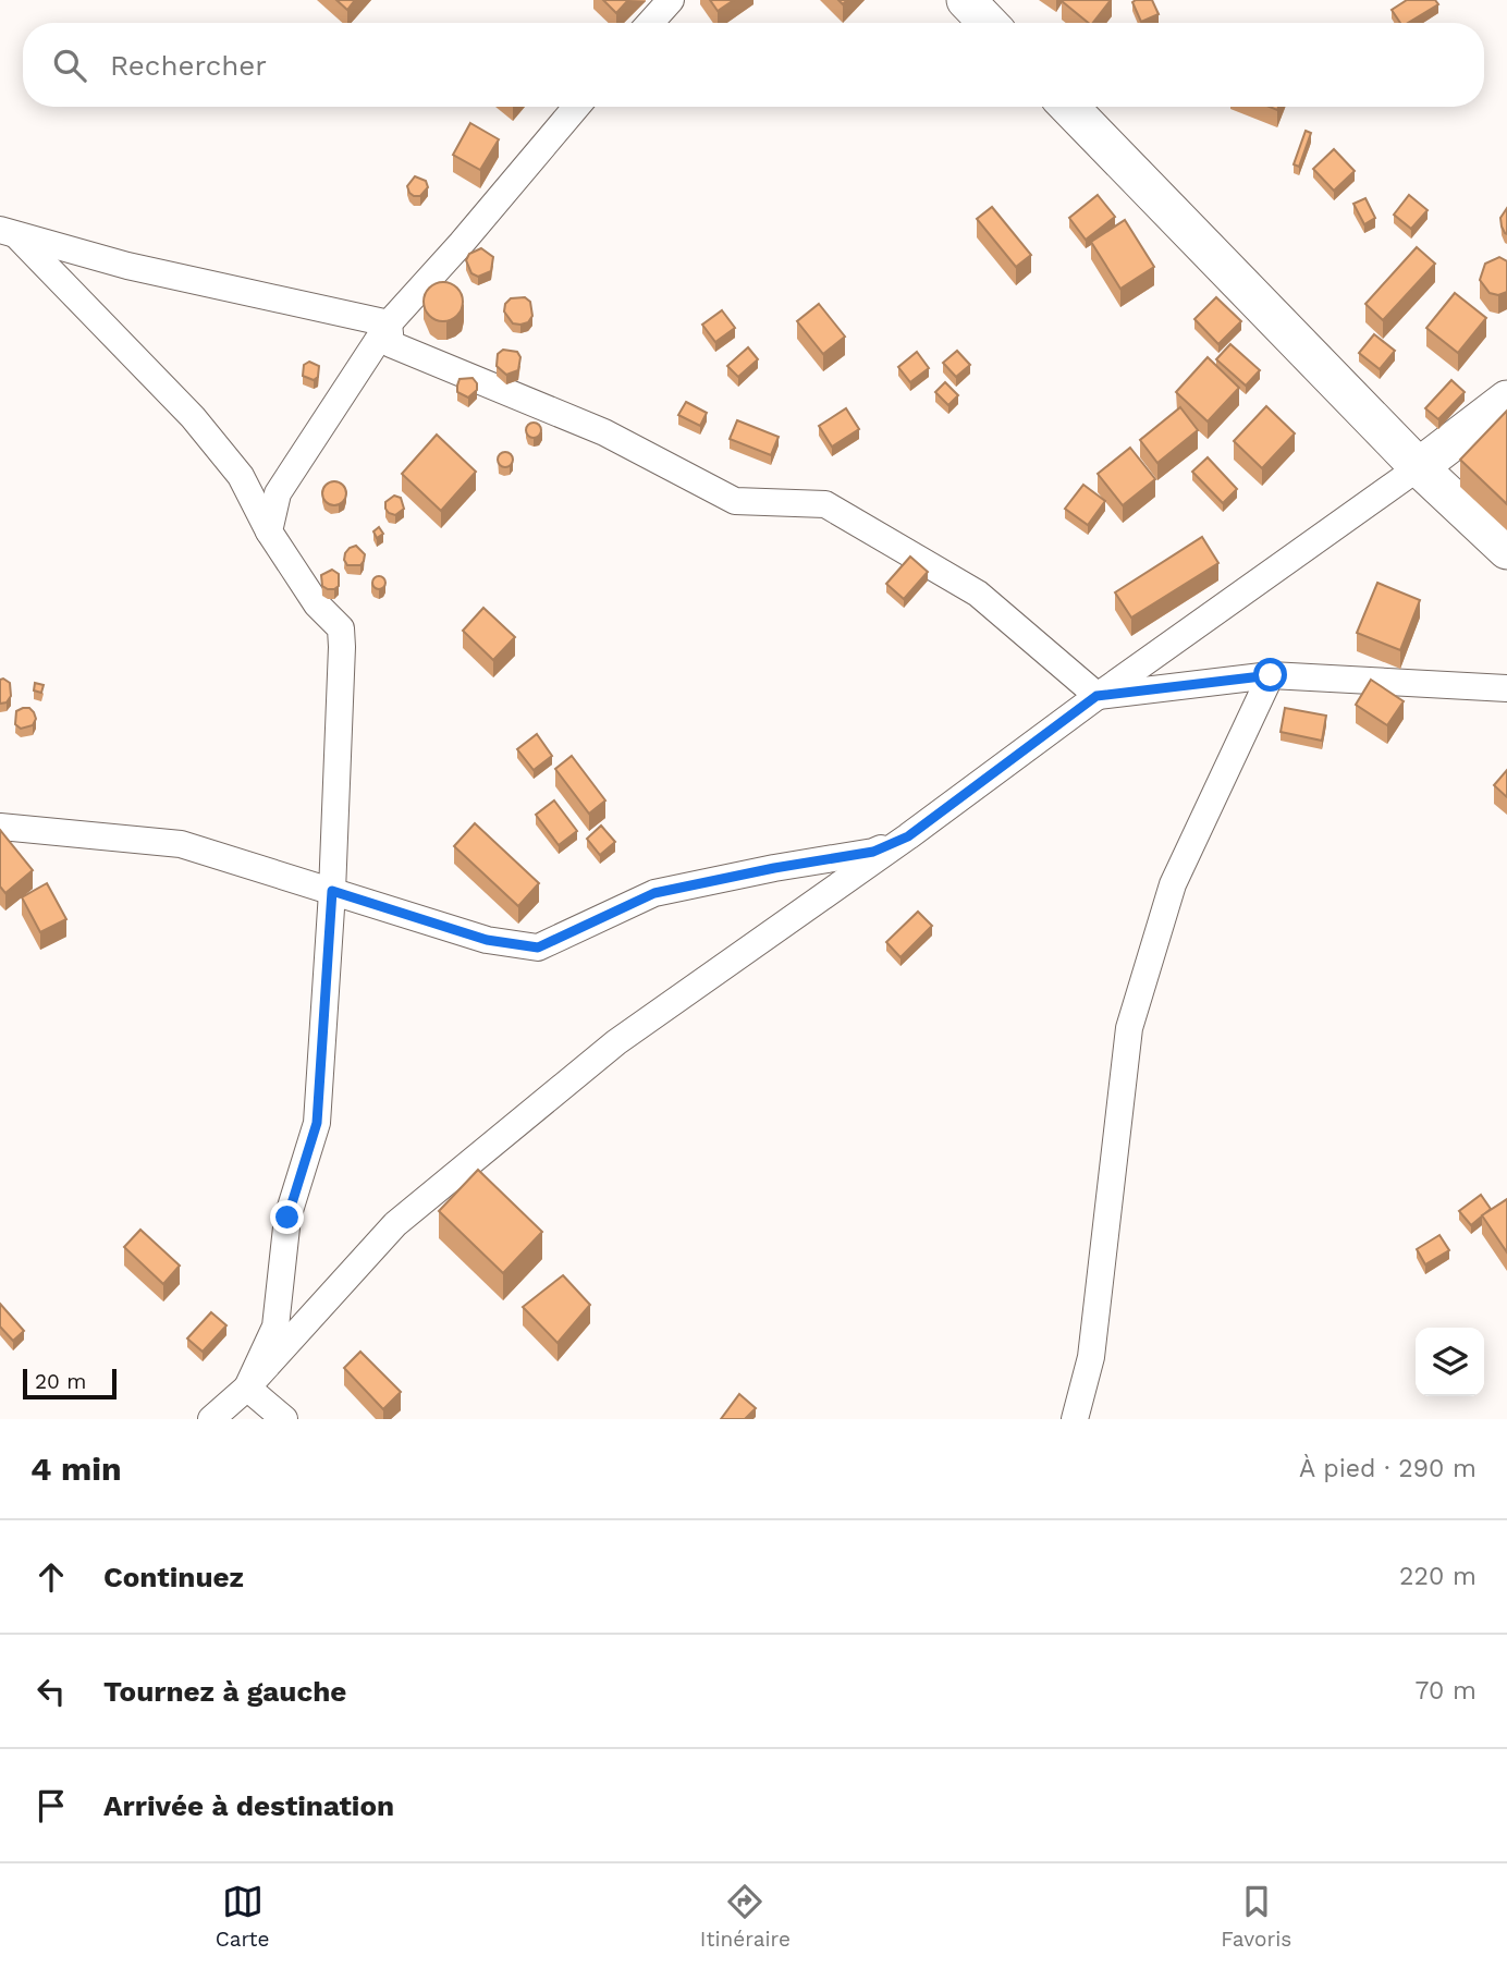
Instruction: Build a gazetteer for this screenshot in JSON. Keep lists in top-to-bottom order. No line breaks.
{"scale_bar":"20 m","page":{"search":"Rechercher","scale":"20 m","heading":["4 min","À pied · 290 m"],"list":[["Continuez","220 m"],["Tournez à gauche","70 m"],"Arrivée à destination"],"nav":["Carte","Itinéraire","Favoris"]}}
